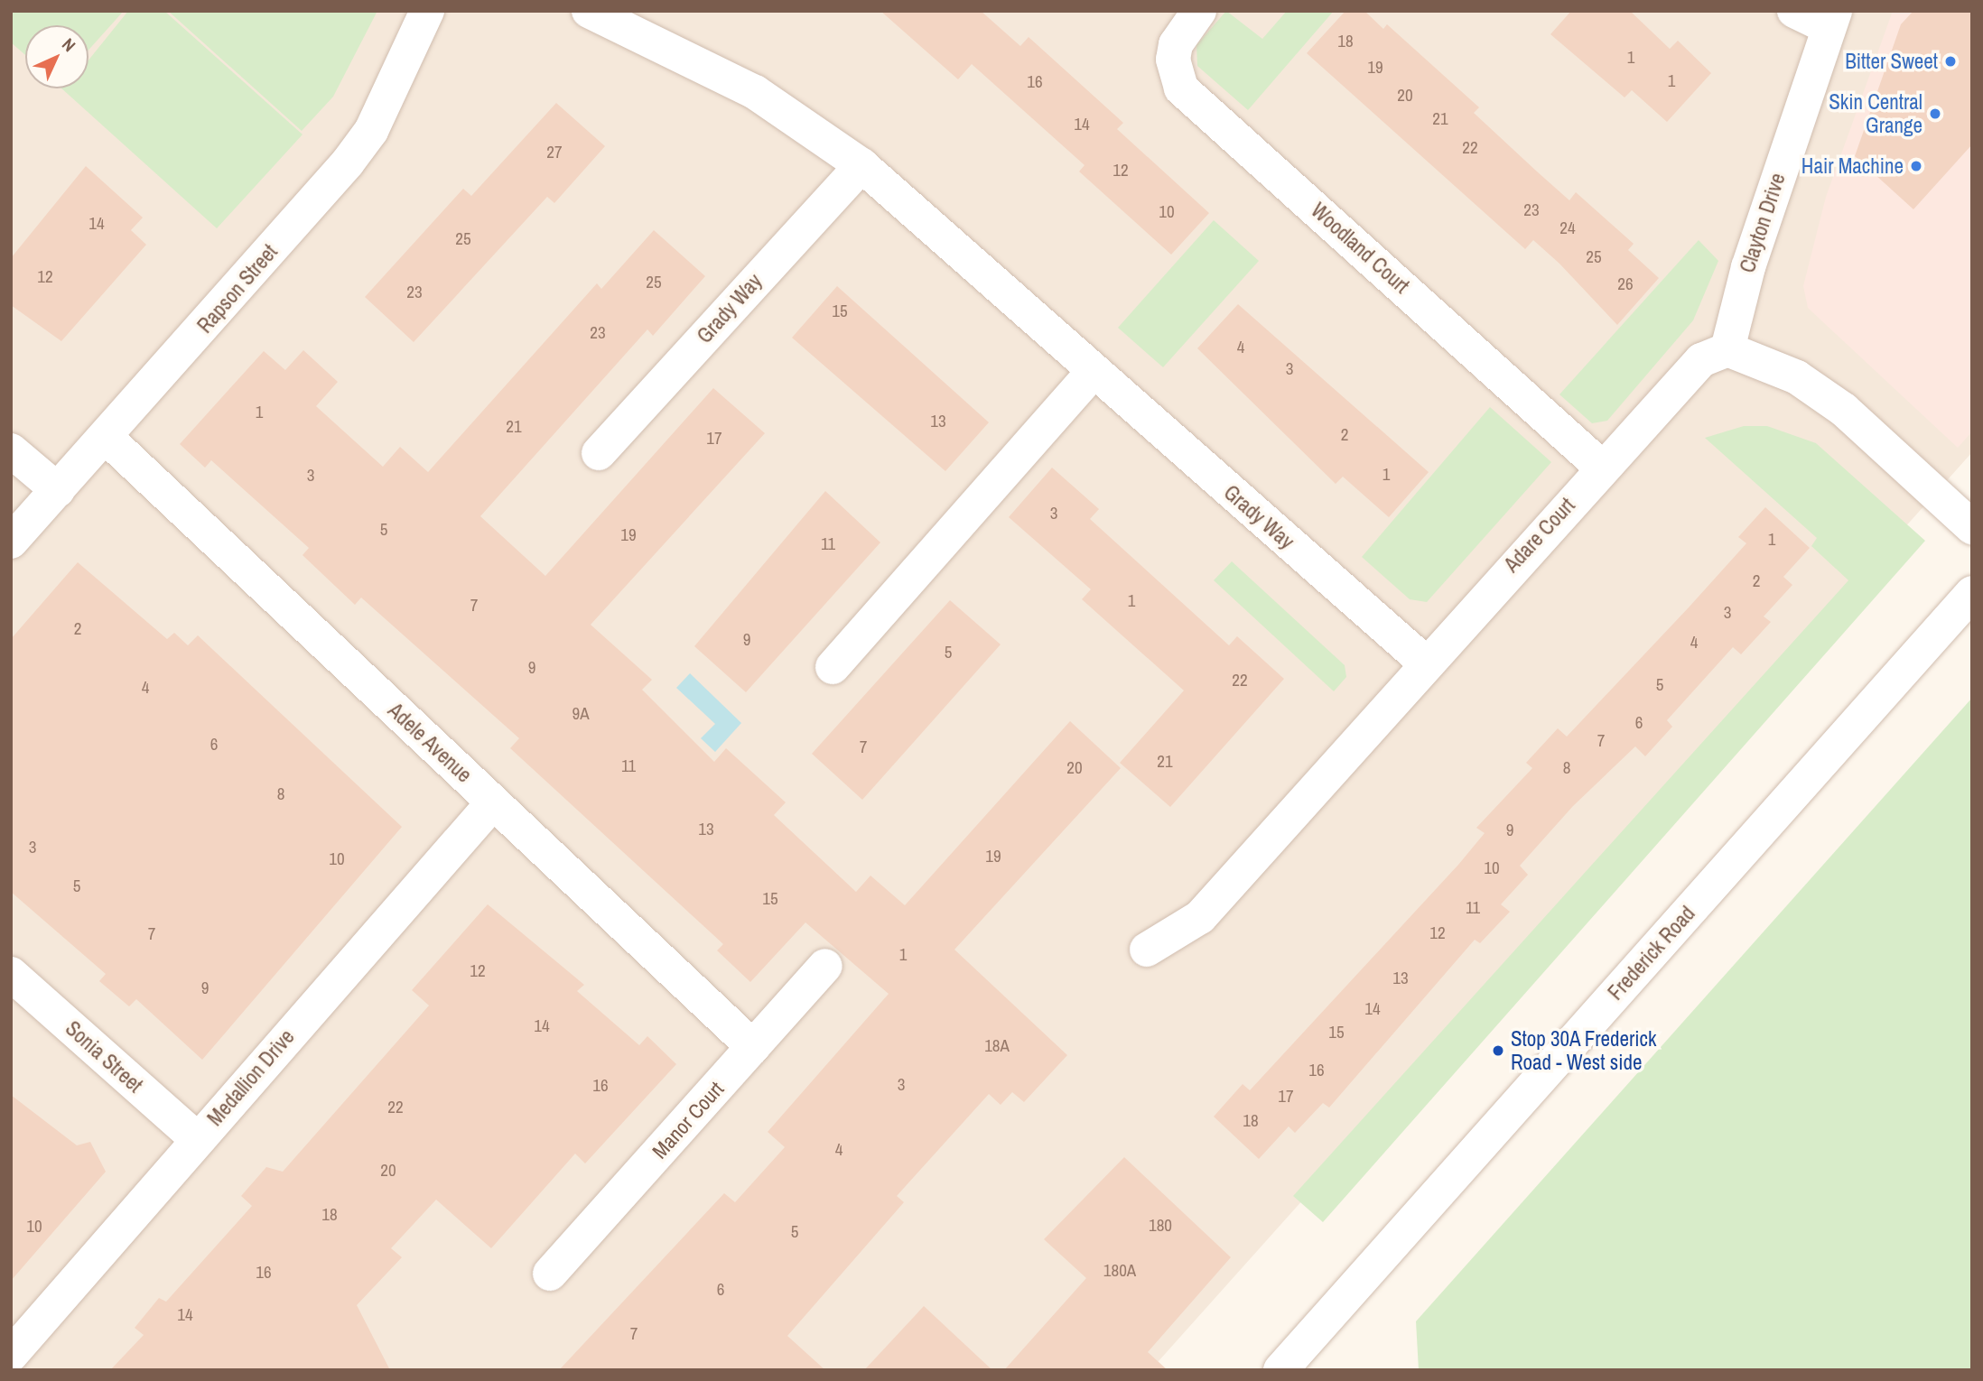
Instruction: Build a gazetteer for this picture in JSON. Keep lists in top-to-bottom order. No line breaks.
{"streets":{"street":["Clayton Drive","Woodland Court","Rapson Street","Grady Way","Adare Court","Adele Avenue","Frederick Road","Sonia Street","Medallion Drive","Manor Court"]},"crossings":[["Clayton Drive","Adare Court"],["Woodland Court","Adare Court"],["Rapson Street","Adele Avenue"],["Grady Way","Adare Court"],["Adele Avenue","Medallion Drive"],["Adele Avenue","Manor Court"],["Sonia Street","Medallion Drive"]],"places":["Bitter Sweet","Skin Central Grange","Hair Machine","Stop 30A Frederick Road - West side"],"house_numbers":["18","1","19","1","16","20","21","14","22","27","12","23","10","14","24","25","25","12","25","26","23","15","23","4","3","1","13","21","2","17","1","3","3","5","19","1","11","2","1","7","3","2","9","4","5","9","22","5","4","9A","6","7","6","7","21","11","20","8","8","13","9","3","19","10","10","5","15","11","12","7","1","12","13","9","14","14","15","18A","16","3","16","17","22","18","4","20","18","180","10","5","180A","16","6","14","7"],"north":"top right"}
